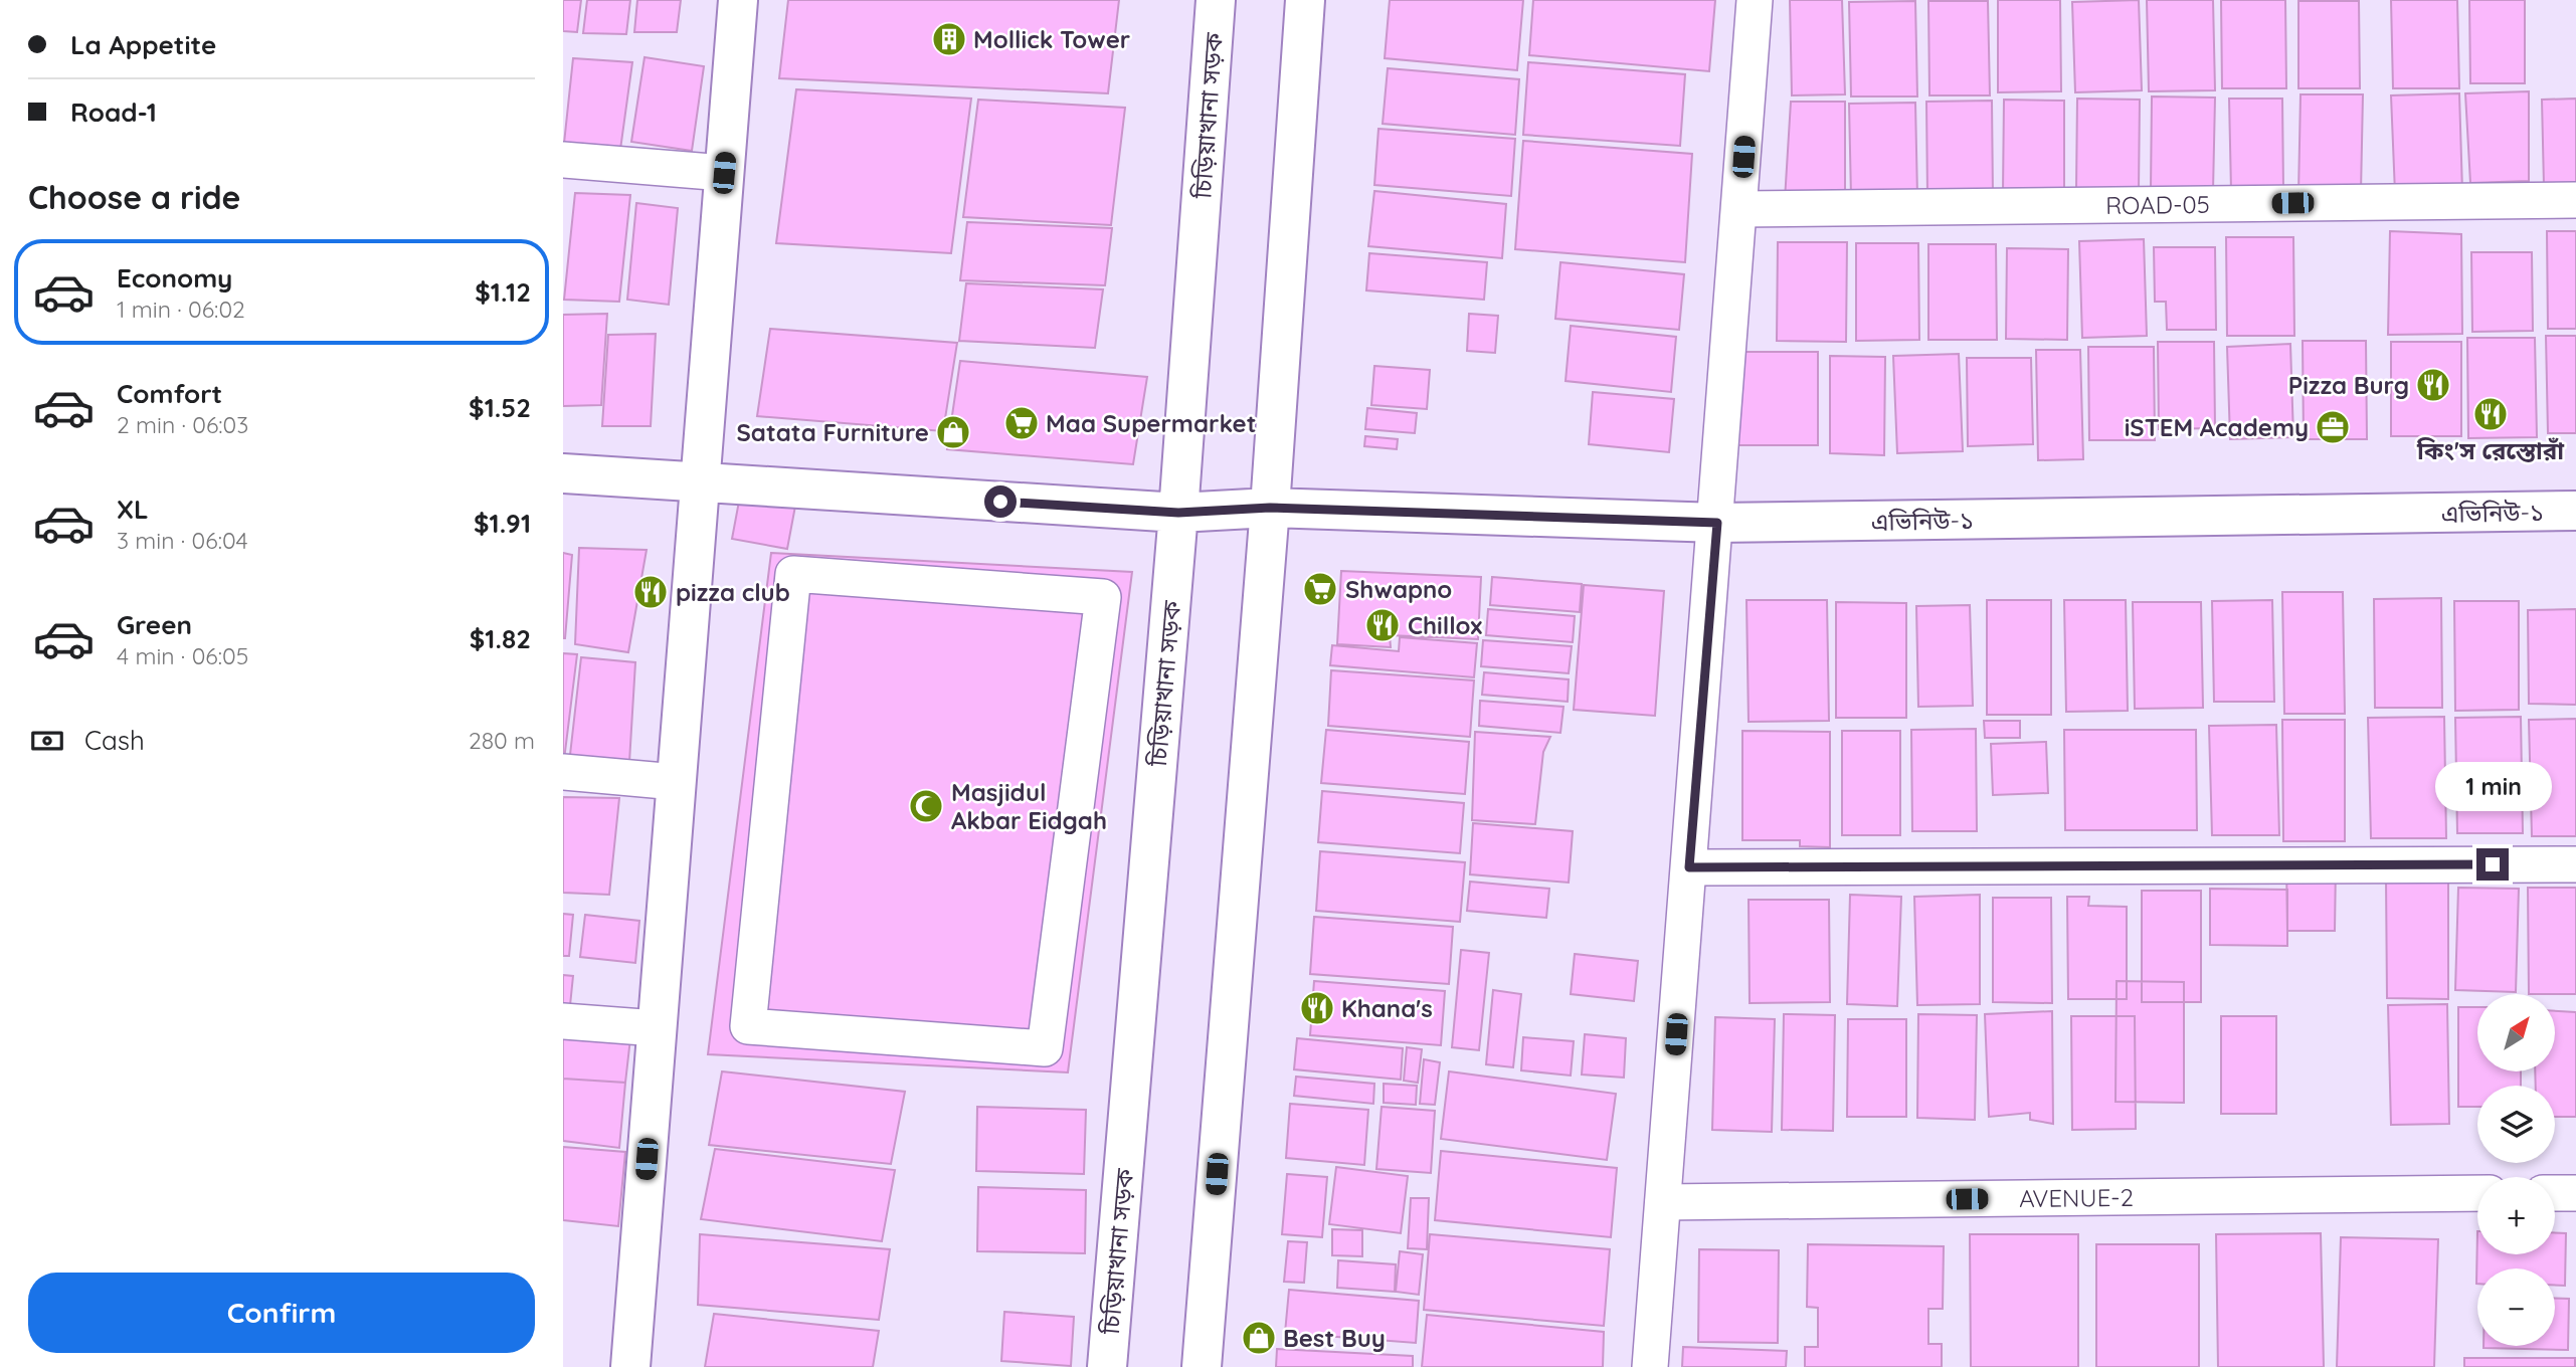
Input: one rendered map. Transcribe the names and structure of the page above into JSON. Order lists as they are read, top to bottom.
{
  "streets": {
    "street": [
      "চিড়িয়াখানা সড়ক",
      "ROAD-05",
      "এভিনিউ-১",
      "AVENUE-2"
    ]
  },
  "crossings": [
    ["চিড়িয়াখানা সড়ক", "এভিনিউ-১"]
  ],
  "places": {
    "building": ["Mollick Tower"],
    "restaurant": [
      "Pizza Burg",
      "কিং'স রেস্তোরাঁ",
      "pizza club",
      "Chillox",
      "Khana's"
    ],
    "supermarket": ["Maa Supermarket", "Shwapno"],
    "office": ["iSTEM Academy"],
    "shop": ["Satata Furniture", "Best Buy"],
    "mosque": ["Masjidul Akbar Eidgah"]
  },
  "north": "top right",
  "page": {
    "banner": ["La Appetite", "Road-1"],
    "heading": "Choose a ride",
    "list": [
      {
        "name": "Economy",
        "note": "1 min · 06:02",
        "value": "$1.12"
      },
      {
        "name": "Comfort",
        "note": "2 min · 06:03",
        "value": "$1.52"
      },
      {
        "name": "XL",
        "note": "3 min · 06:04",
        "value": "$1.91"
      },
      {
        "name": "Green",
        "note": "4 min · 06:05",
        "value": "$1.82"
      }
    ],
    "pay": ["Cash", "280 m"],
    "bubble": "1 min",
    "map_buttons": ["+", "−"],
    "buttons": "Confirm"
  }
}
